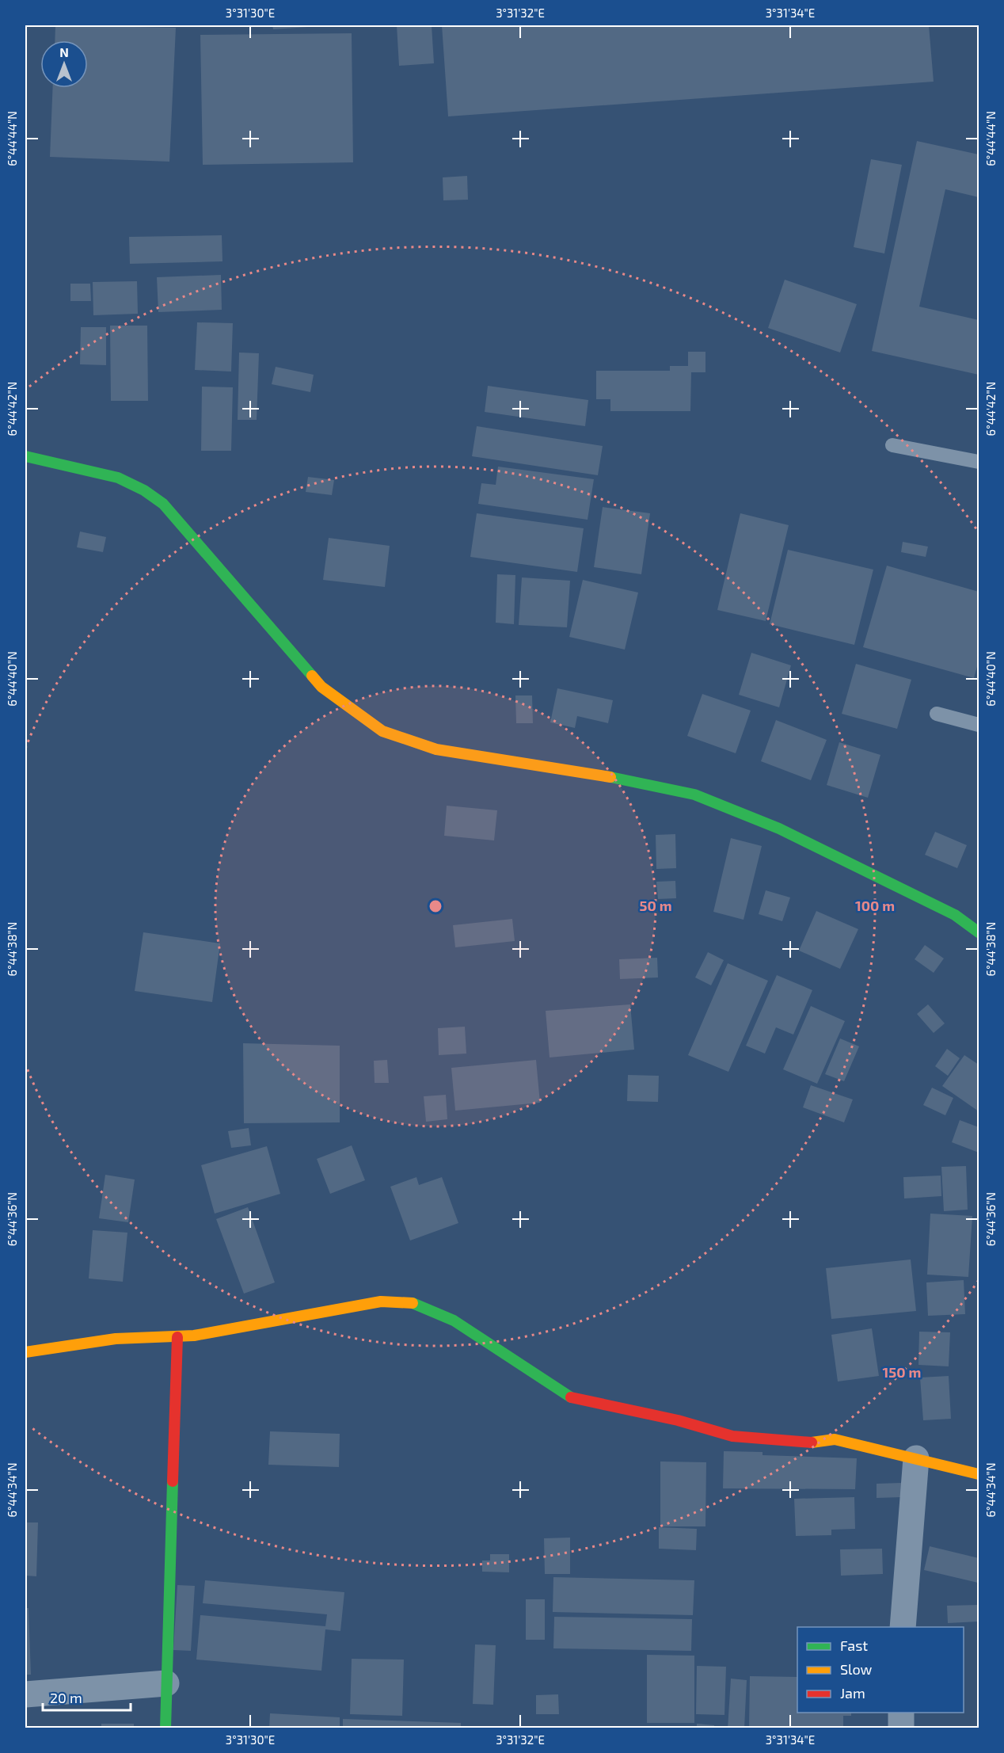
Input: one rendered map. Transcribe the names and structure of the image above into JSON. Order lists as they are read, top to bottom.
{
  "legend": ["Fast", "Slow", "Jam"],
  "scale_bar": "20 m",
  "north": "top",
  "coordinates": [
    "3°31'30\"E",
    "3°31'32\"E",
    "3°31'34\"E",
    "6°44'44\"N",
    "6°44'42\"N",
    "6°44'40\"N",
    "6°44'38\"N",
    "6°44'36\"N",
    "6°44'34\"N"
  ],
  "rings": ["50 m", "100 m", "150 m"]
}
